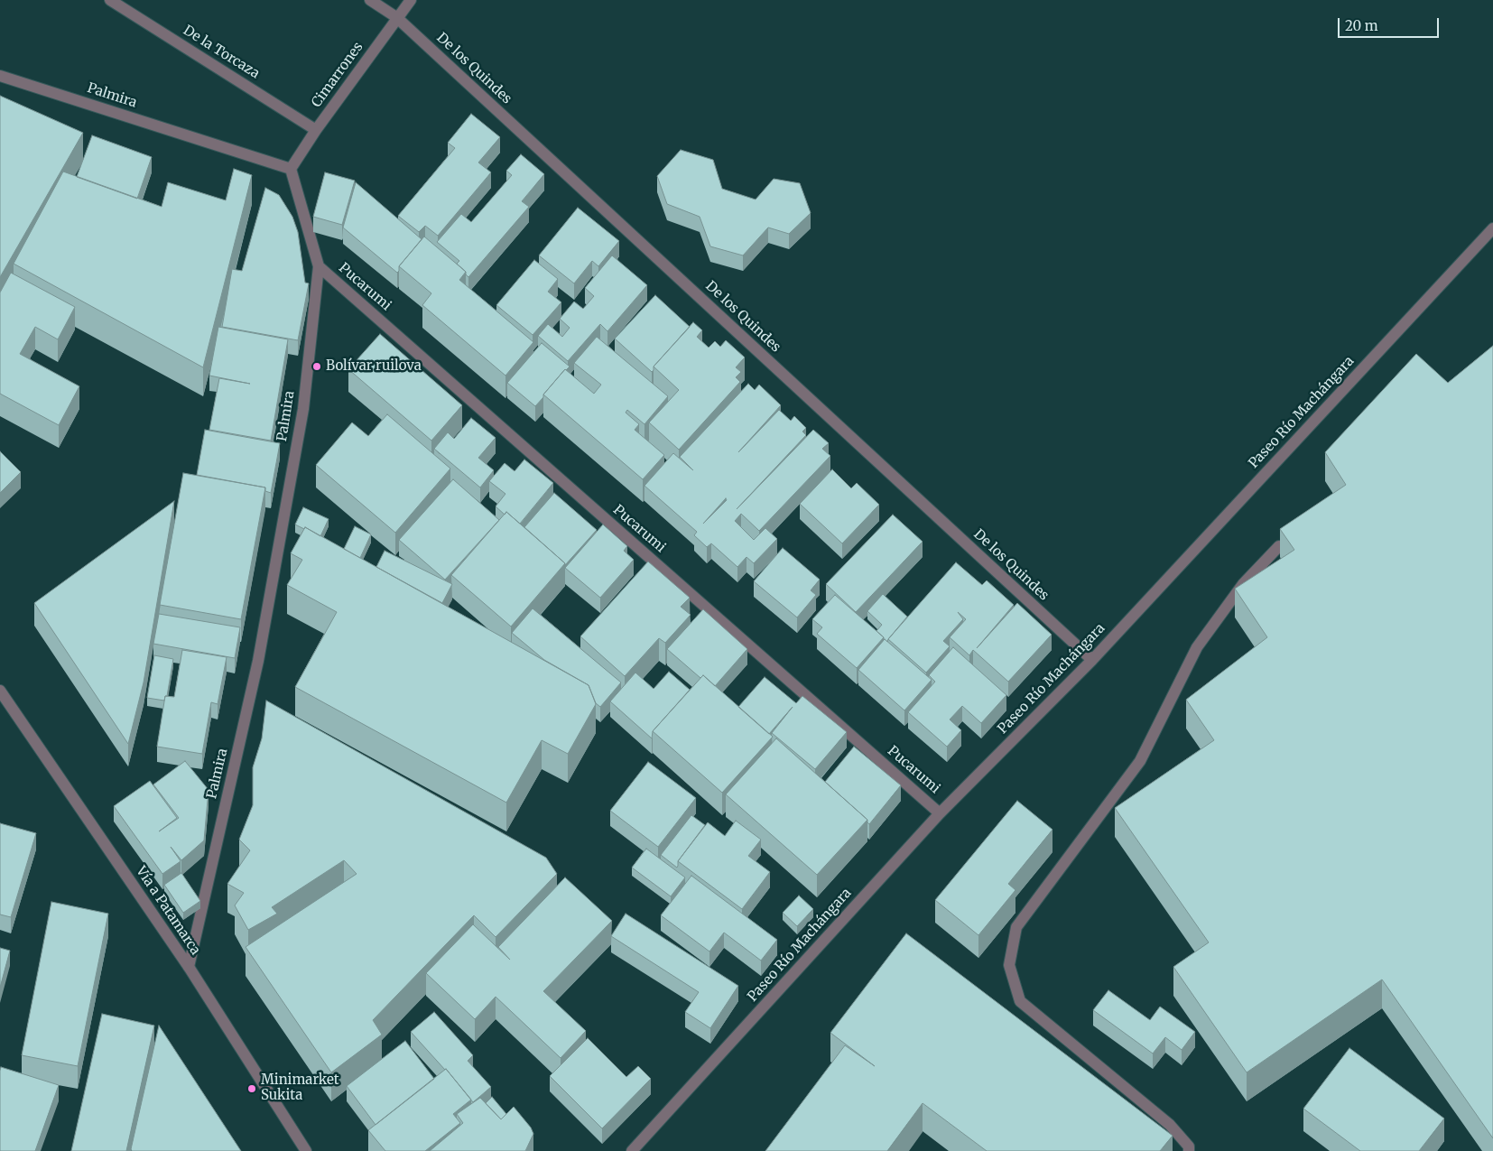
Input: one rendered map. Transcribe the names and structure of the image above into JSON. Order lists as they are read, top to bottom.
{
  "streets": {
    "street": [
      "De la Torcaza",
      "De los Quindes",
      "Cimarrones",
      "Palmira",
      "Pucarumi",
      "Paseo Río Machángara",
      "Vía a Patamarca"
    ]
  },
  "crossings": [
    ["De la Torcaza", "Cimarrones"],
    ["De los Quindes", "Cimarrones"],
    ["De los Quindes", "Paseo Río Machángara"],
    ["Cimarrones", "Palmira"],
    ["Palmira", "Pucarumi"],
    ["Palmira", "Vía a Patamarca"],
    ["Pucarumi", "Paseo Río Machángara"]
  ],
  "places": ["Bolívar ruilova", "Minimarket Sukita"],
  "scale_bar": "20 m"
}
